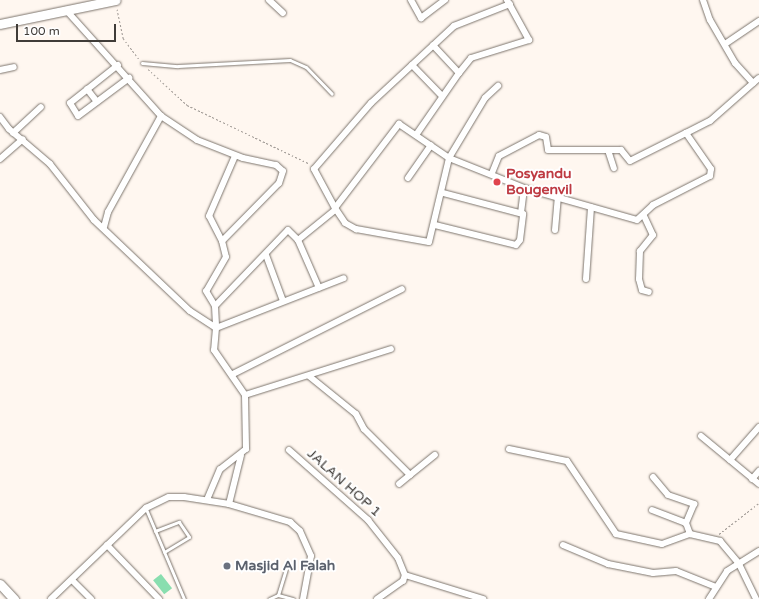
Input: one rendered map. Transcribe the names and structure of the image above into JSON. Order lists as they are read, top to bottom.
{
  "streets": {
    "street": ["JALAN HOP 1"]
  },
  "places": ["Posyandu Bougenvil", "Masjid Al Falah"],
  "scale_bar": "100 m"
}
